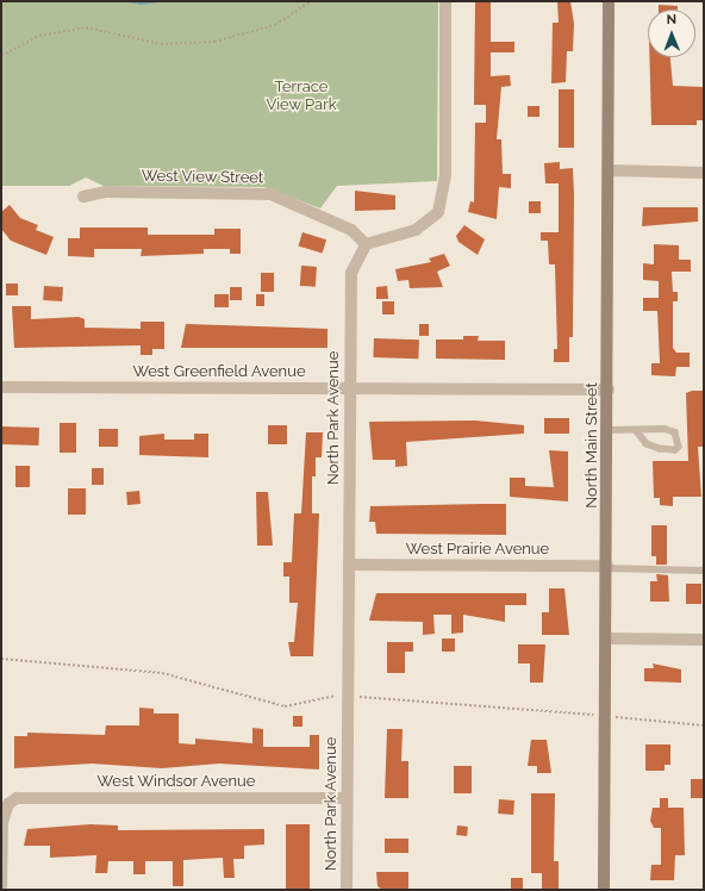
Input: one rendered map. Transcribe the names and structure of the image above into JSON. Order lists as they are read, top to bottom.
{
  "streets": {
    "street": [
      "West View Street",
      "West Greenfield Avenue",
      "North Park Avenue",
      "North Main Street",
      "West Prairie Avenue",
      "West Windsor Avenue"
    ]
  },
  "crossings": [
    ["West View Street", "North Park Avenue"],
    ["West Greenfield Avenue", "North Park Avenue"],
    ["West Greenfield Avenue", "North Main Street"],
    ["North Park Avenue", "West Prairie Avenue"],
    ["North Park Avenue", "West Windsor Avenue"],
    ["North Main Street", "West Prairie Avenue"]
  ],
  "parks": ["Terrace View Park"],
  "north": "top"
}
